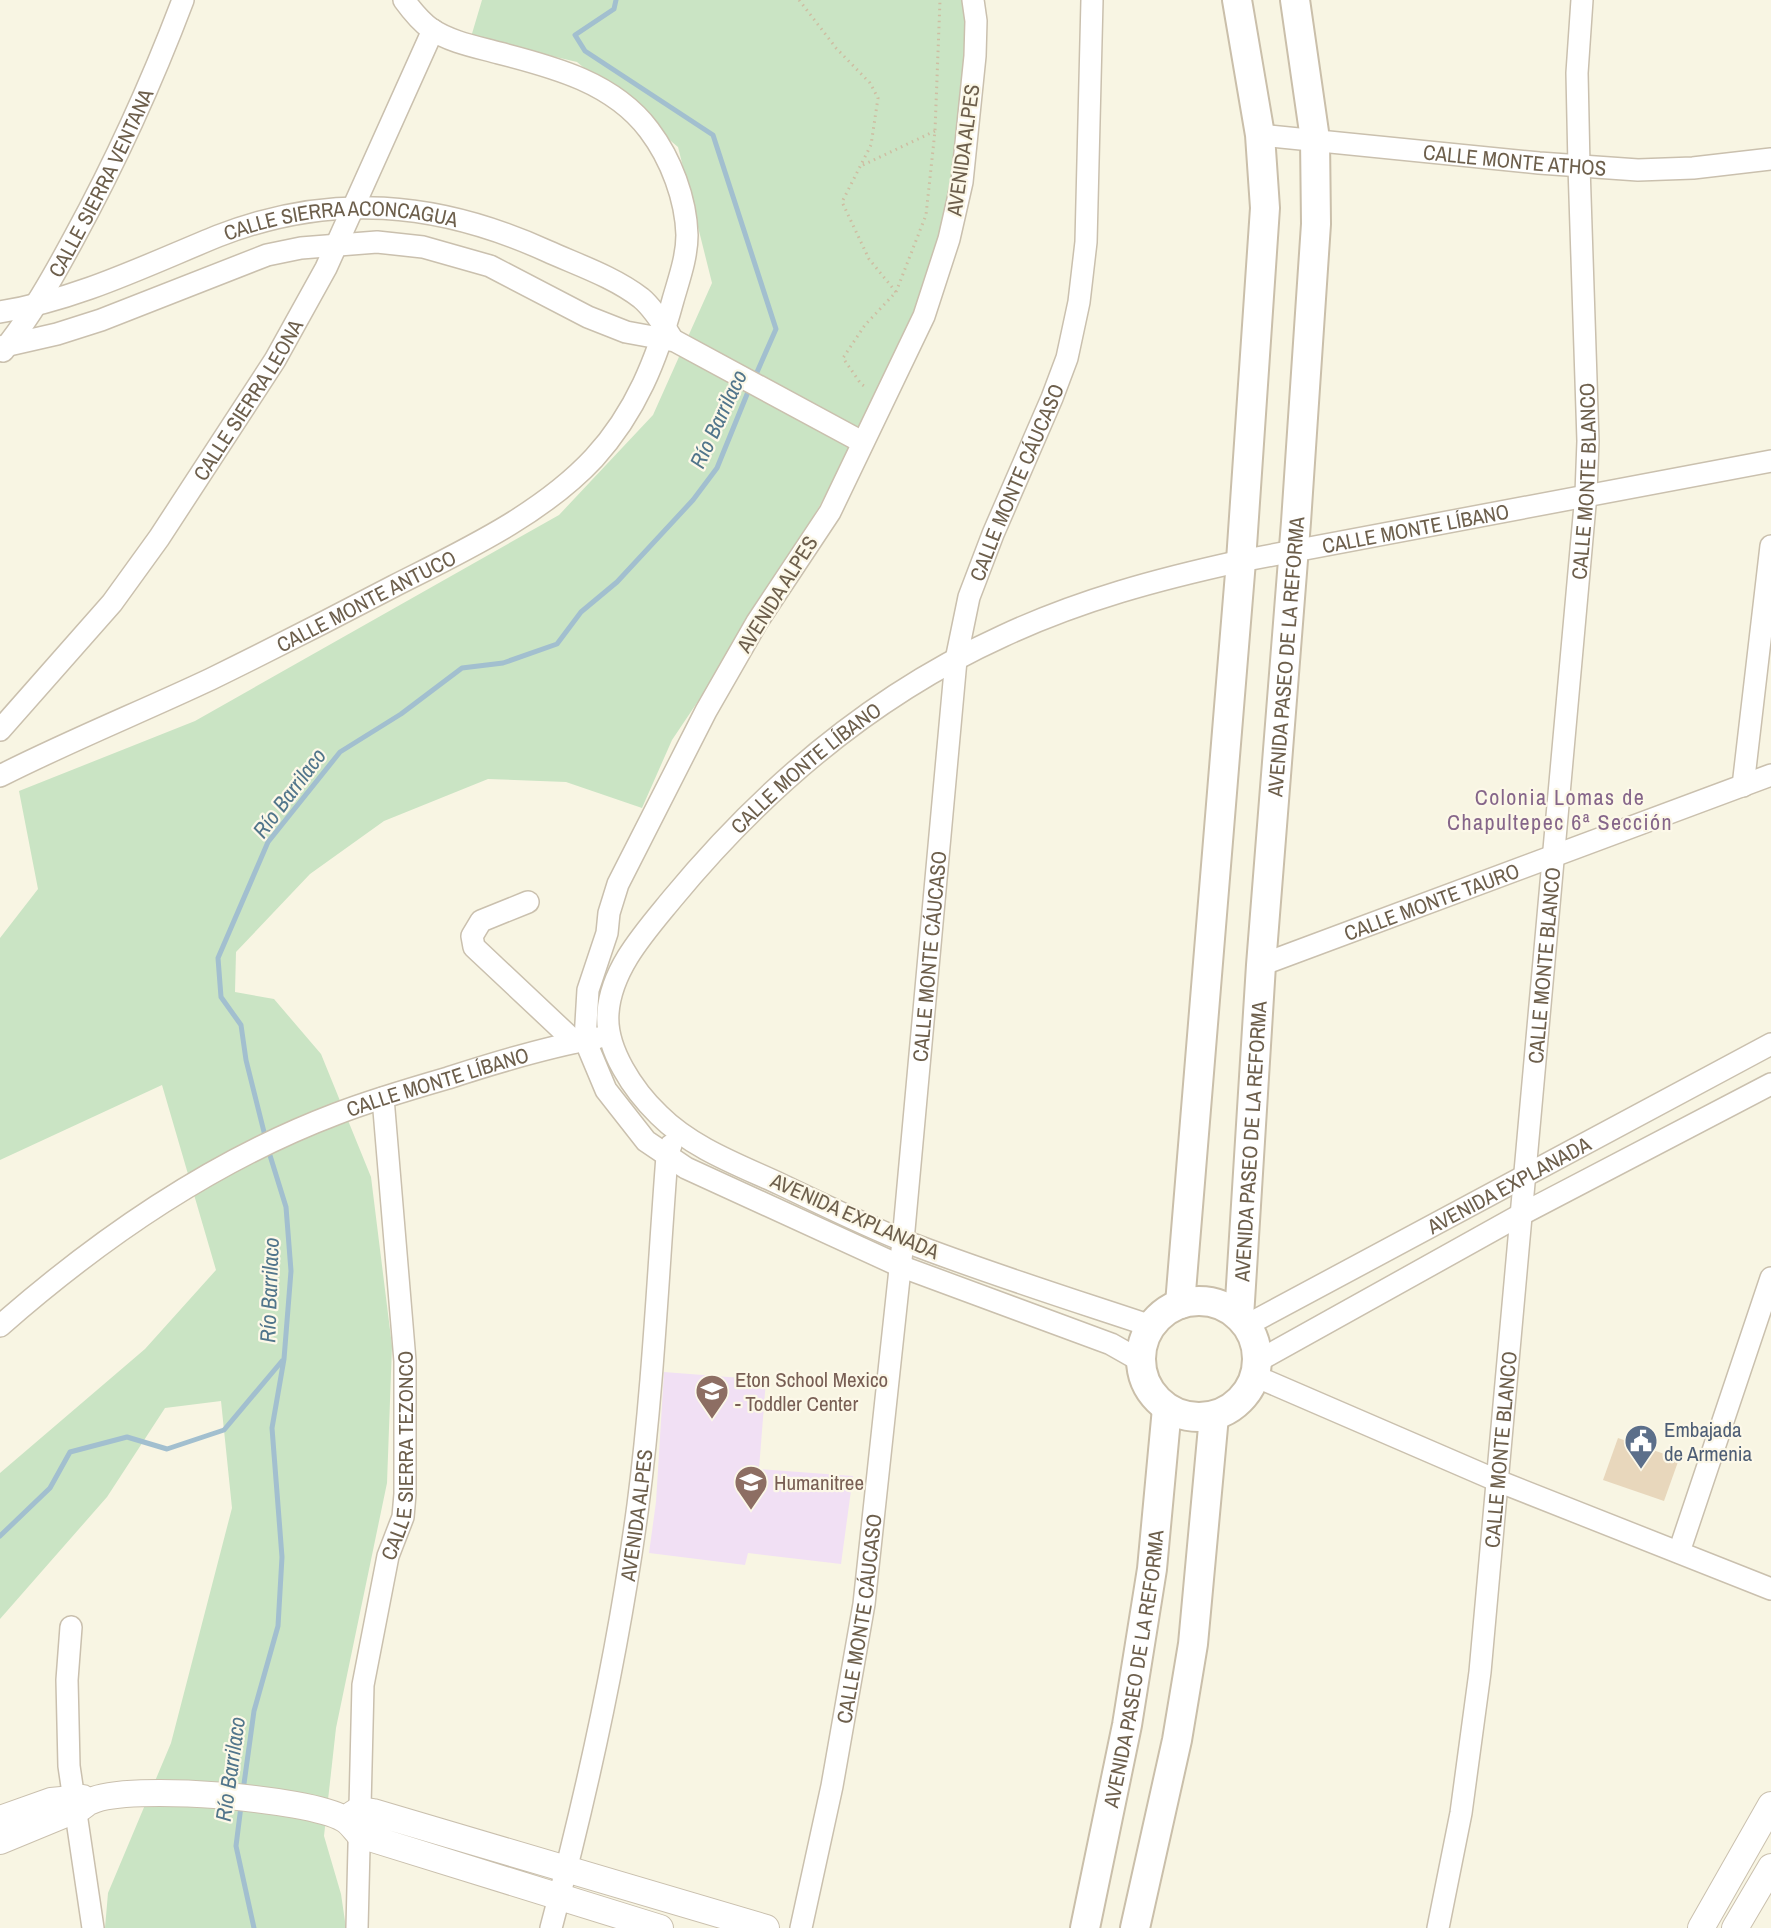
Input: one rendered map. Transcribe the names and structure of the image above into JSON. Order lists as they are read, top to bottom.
{
  "streets": {
    "main road": ["AVENIDA PASEO DE LA REFORMA"],
    "street": [
      "AVENIDA ALPES",
      "CALLE MONTE ATHOS",
      "CALLE SIERRA VENTANA",
      "CALLE SIERRA ACONCAGUA",
      "CALLE SIERRA LEONA",
      "CALLE MONTE BLANCO",
      "CALLE MONTE CÁUCASO",
      "CALLE MONTE LÍBANO",
      "CALLE MONTE ANTUCO",
      "CALLE MONTE TAURO",
      "AVENIDA EXPLANADA",
      "CALLE SIERRA TEZONCO"
    ]
  },
  "crossings": [
    ["AVENIDA ALPES", "CALLE SIERRA ACONCAGUA"],
    ["AVENIDA ALPES", "CALLE MONTE LÍBANO"],
    ["AVENIDA ALPES", "AVENIDA EXPLANADA"],
    ["CALLE MONTE ATHOS", "CALLE MONTE BLANCO"],
    ["CALLE MONTE ATHOS", "AVENIDA PASEO DE LA REFORMA"],
    ["CALLE SIERRA VENTANA", "CALLE SIERRA ACONCAGUA"],
    ["CALLE SIERRA ACONCAGUA", "CALLE SIERRA LEONA"],
    ["CALLE SIERRA ACONCAGUA", "CALLE MONTE ANTUCO"],
    ["CALLE SIERRA LEONA", "CALLE MONTE ANTUCO"],
    ["CALLE MONTE BLANCO", "CALLE MONTE LÍBANO"],
    ["CALLE MONTE BLANCO", "CALLE MONTE TAURO"],
    ["CALLE MONTE BLANCO", "AVENIDA EXPLANADA"],
    ["CALLE MONTE CÁUCASO", "CALLE MONTE LÍBANO"],
    ["CALLE MONTE CÁUCASO", "AVENIDA EXPLANADA"],
    ["CALLE MONTE LÍBANO", "AVENIDA PASEO DE LA REFORMA"],
    ["CALLE MONTE LÍBANO", "AVENIDA EXPLANADA"],
    ["CALLE MONTE LÍBANO", "CALLE SIERRA TEZONCO"],
    ["AVENIDA PASEO DE LA REFORMA", "CALLE MONTE TAURO"],
    ["AVENIDA PASEO DE LA REFORMA", "AVENIDA EXPLANADA"]
  ],
  "districts": ["Colonia Lomas de Chapultepec 6ª Sección"],
  "water": ["Río Barrilaco"],
  "places": {
    "school or university": ["Eton School Mexico - Toddler Center", "Humanitree"],
    "public building": ["Embajada de Armenia"]
  }
}
